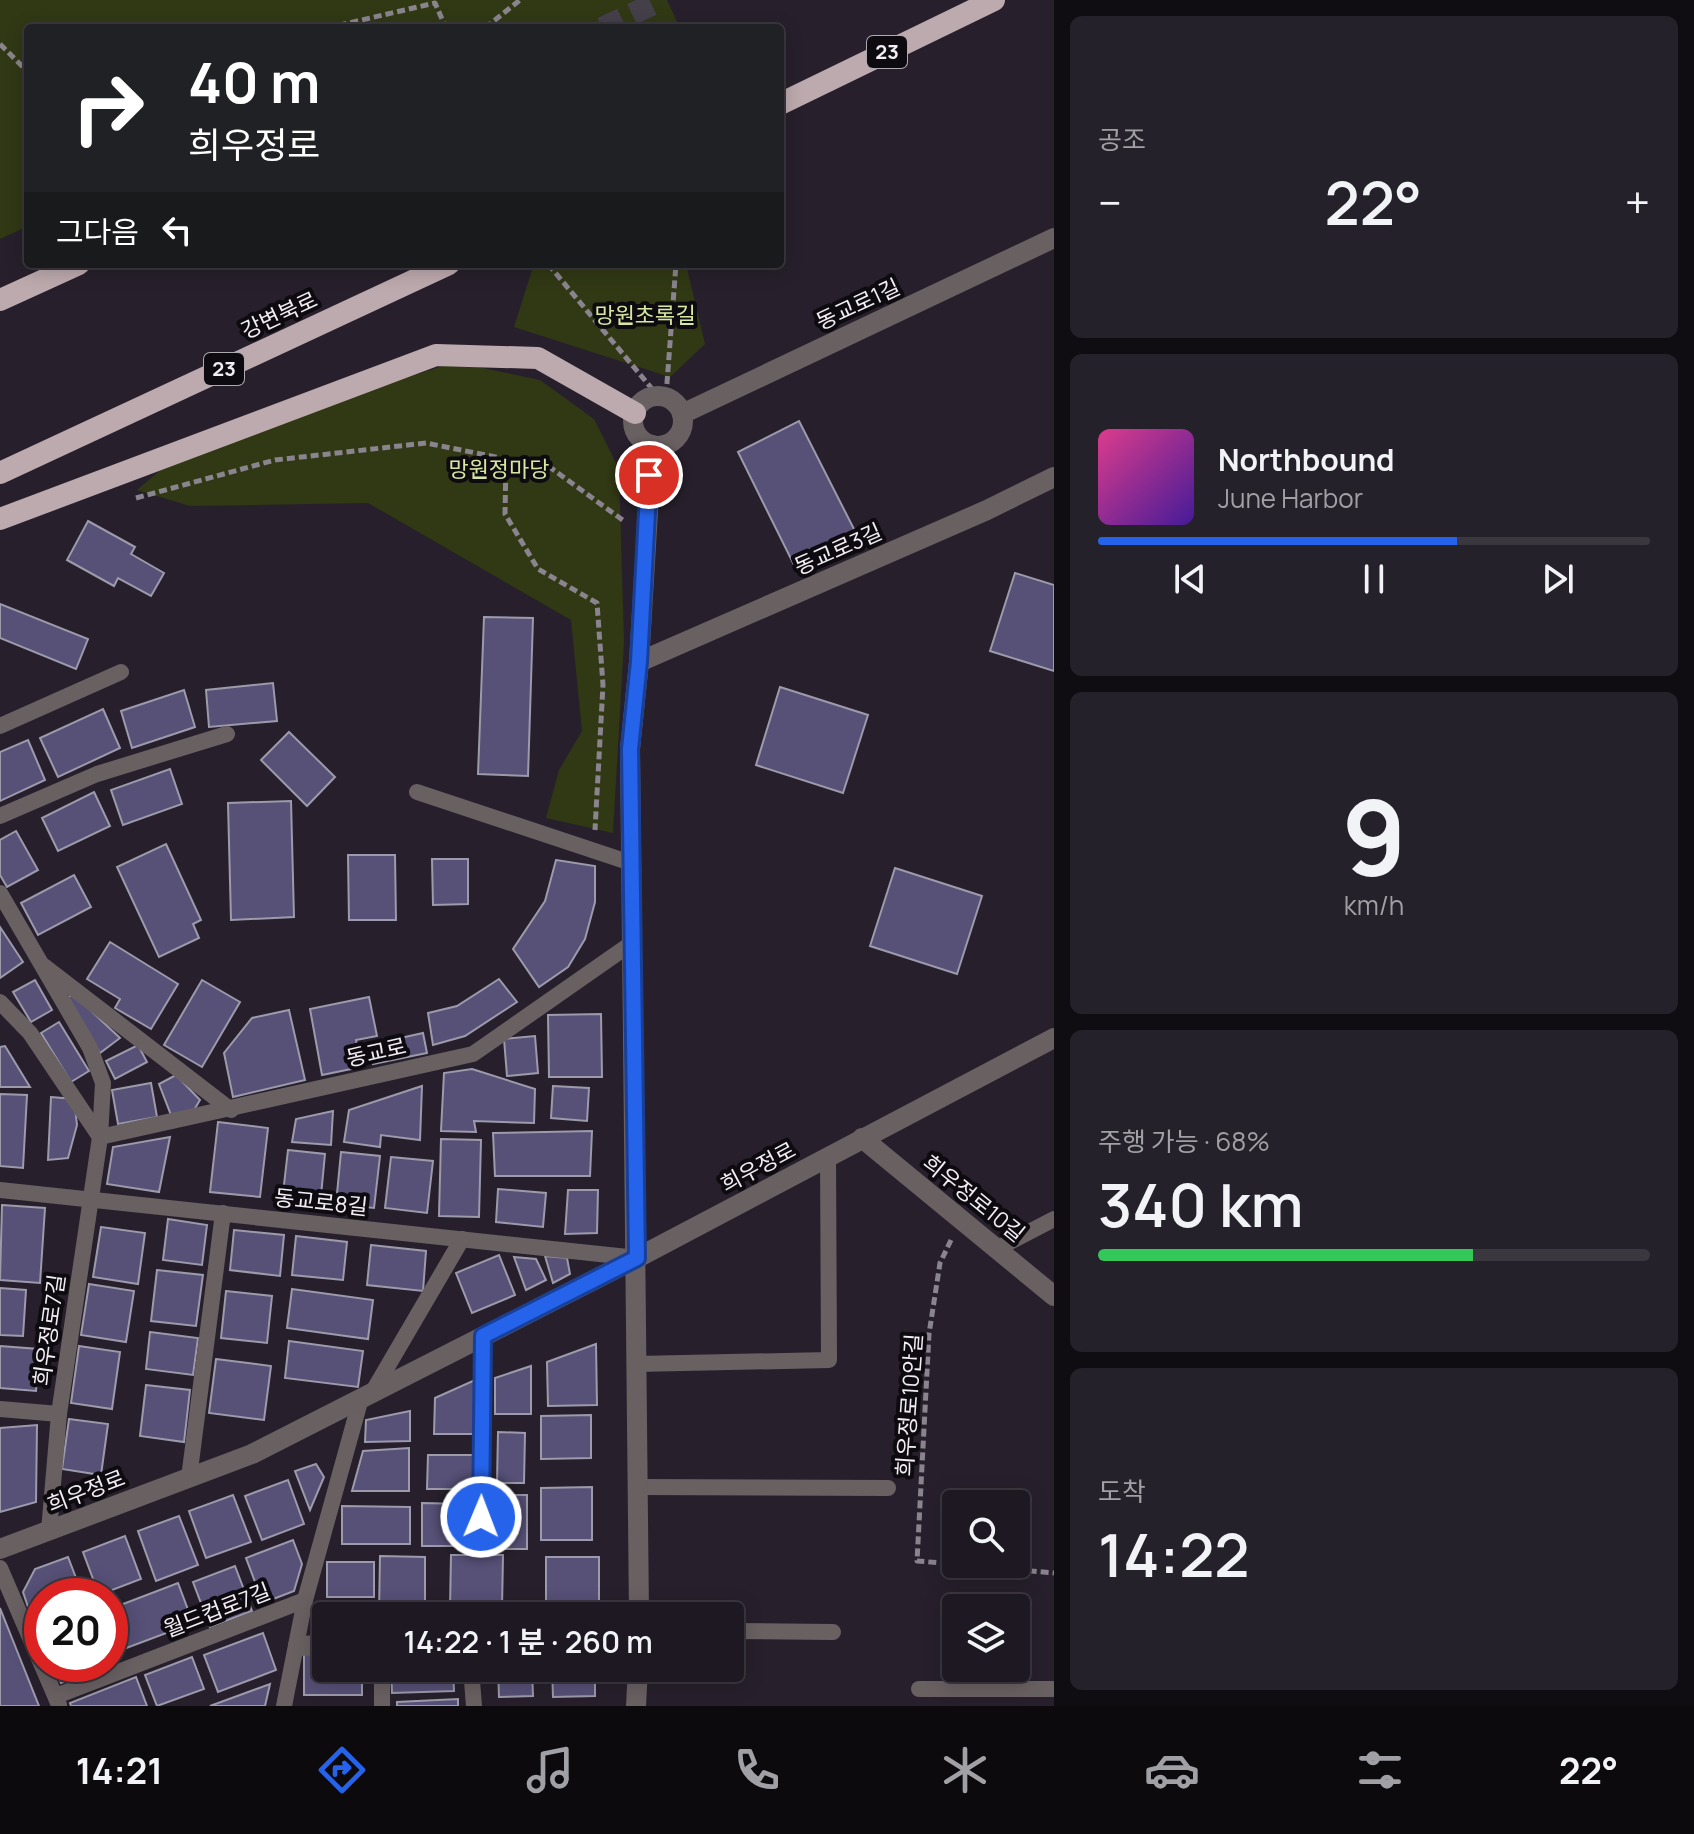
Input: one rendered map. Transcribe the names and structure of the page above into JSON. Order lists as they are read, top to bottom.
{
  "streets": {
    "highway": ["23", "강변북로"],
    "street": [
      "동교로1길",
      "동교로3길",
      "희우정로",
      "희우정로10길"
    ],
    "lane": [
      "동교로",
      "동교로8길",
      "희우정로7길",
      "월드컵로7길"
    ],
    "path": ["희우정로10안길"]
  },
  "crossings": [
    ["동교로", "희우정로7길"],
    ["희우정로", "희우정로10길"],
    ["희우정로", "동교로8길"],
    ["희우정로", "희우정로7길"],
    ["희우정로", "월드컵로7길"],
    ["희우정로10길", "희우정로10안길"],
    ["동교로8길", "희우정로7길"]
  ],
  "parks": ["망원초록길", "망원정마당"],
  "page": {
    "tile": [
      "공조",
      ["9", "km/h"],
      ["주행 가능 · 68%", "340 km"],
      ["도착", "14:22"]
    ],
    "turn": ["40 m", "희우정로"],
    "heat": ["−", "22°", "+"],
    "then": "그다음",
    "song": ["Northbound", "June Harbor"],
    "limit": "20",
    "trip": "14:22 · 1 분 · 260 m",
    "tabs": ["14:21", "22°"]
  }
}
